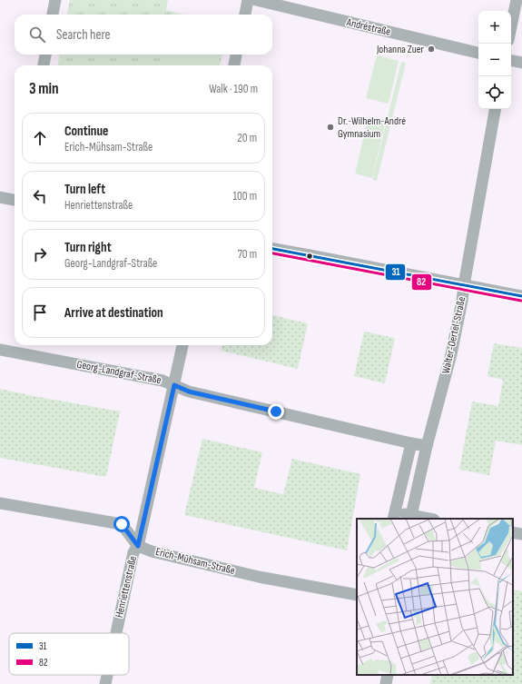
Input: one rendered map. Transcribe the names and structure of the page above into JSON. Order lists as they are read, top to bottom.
{
  "streets": {
    "street": [
      "Andréstraße",
      "Walter-Oertel-Straße",
      "Georg-Landgraf-Straße",
      "Erich-Mühsam-Straße",
      "Henriettenstraße"
    ]
  },
  "crossings": [
    ["Walter-Oertel-Straße", "Georg-Landgraf-Straße"],
    ["Georg-Landgraf-Straße", "Henriettenstraße"],
    ["Erich-Mühsam-Straße", "Henriettenstraße"]
  ],
  "places": ["Johanna Zuer", "Dr.-Wilhelm-André Gymnasium"],
  "lines": ["transit line 31", "transit line 82"],
  "legend": ["31", "82"],
  "page": {
    "map_buttons": ["+", "−"],
    "search": "Search here",
    "heading": ["3 min", "Walk · 190 m"],
    "list": [
      ["Continue", "Erich-Mühsam-Straße", "20 m"],
      ["Turn left", "Henriettenstraße", "100 m"],
      ["Turn right", "Georg-Landgraf-Straße", "70 m"],
      "Arrive at destination"
    ]
  }
}
